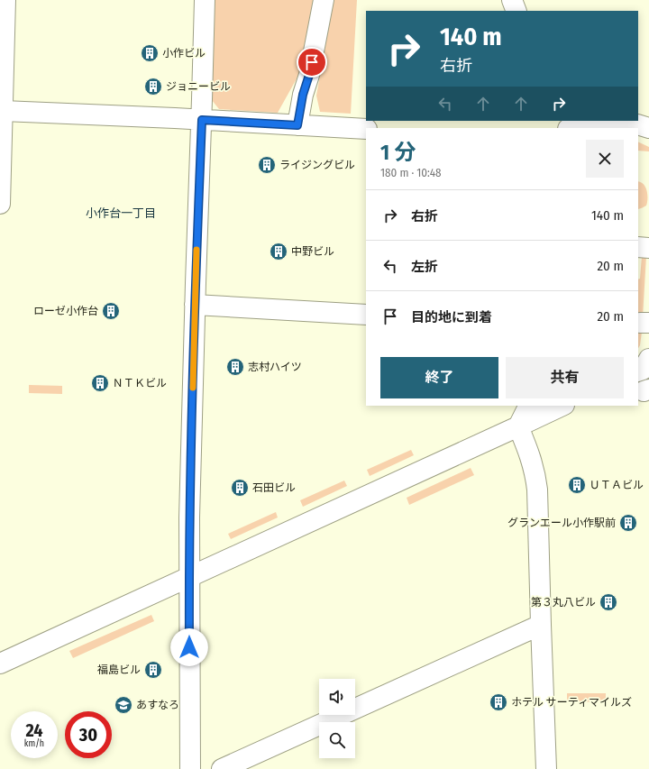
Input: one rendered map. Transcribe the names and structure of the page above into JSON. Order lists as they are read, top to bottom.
{
  "districts": ["小作台一丁目"],
  "places": {
    "building": [
      "小作ビル",
      "ジョニービル",
      "ライジングビル",
      "中野ビル",
      "ローゼ小作台",
      "志村ハイツ",
      "ＮＴＫビル",
      "ＵＴＡビル",
      "石田ビル",
      "グランエール小作駅前",
      "第３丸八ビル",
      "福島ビル",
      "ホテル サーティマイルズ"
    ],
    "school or university": ["あすなろ"]
  },
  "page": {
    "turn": ["140 m", "右折"],
    "heading": ["1 分", "180 m · 10:48"],
    "list": [
      {
        "name": "右折",
        "value": "140 m"
      },
      {
        "name": "左折",
        "value": "20 m"
      },
      {
        "name": "目的地に到着",
        "value": "20 m"
      }
    ],
    "buttons": ["終了", "共有"],
    "speed": "24 km/h",
    "limit": "30"
  }
}
